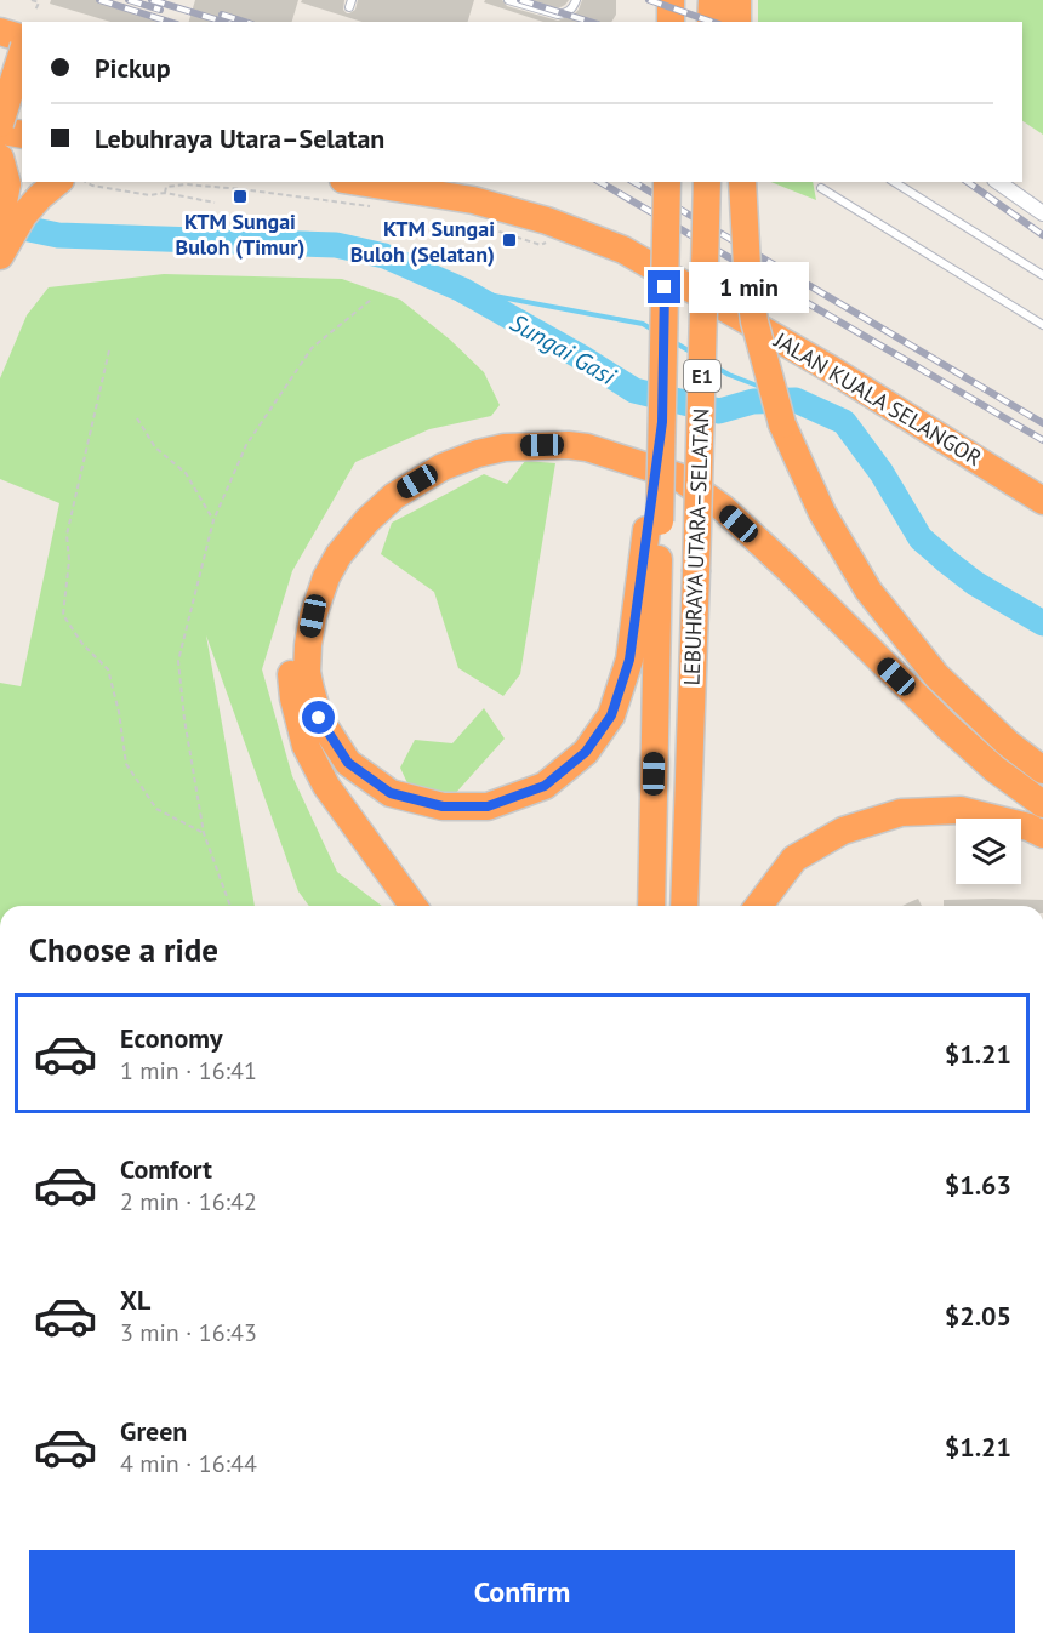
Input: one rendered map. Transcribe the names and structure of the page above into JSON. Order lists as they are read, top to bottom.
{
  "streets": {
    "highway": ["E1", "JALAN KUALA SELANGOR", "LEBUHRAYA UTARA–SELATAN"]
  },
  "water": ["Sungai Gasi"],
  "places": {
    "transit": ["KTM Sungai Buloh (Timur)", "KTM Sungai Buloh (Selatan)"]
  },
  "page": {
    "banner": ["Pickup", "Lebuhraya Utara–Selatan"],
    "bubble": "1 min",
    "heading": "Choose a ride",
    "list": [
      {
        "name": "Economy",
        "note": "1 min · 16:41",
        "value": "$1.21"
      },
      {
        "name": "Comfort",
        "note": "2 min · 16:42",
        "value": "$1.63"
      },
      {
        "name": "XL",
        "note": "3 min · 16:43",
        "value": "$2.05"
      },
      {
        "name": "Green",
        "note": "4 min · 16:44",
        "value": "$1.21"
      }
    ],
    "buttons": "Confirm"
  }
}
